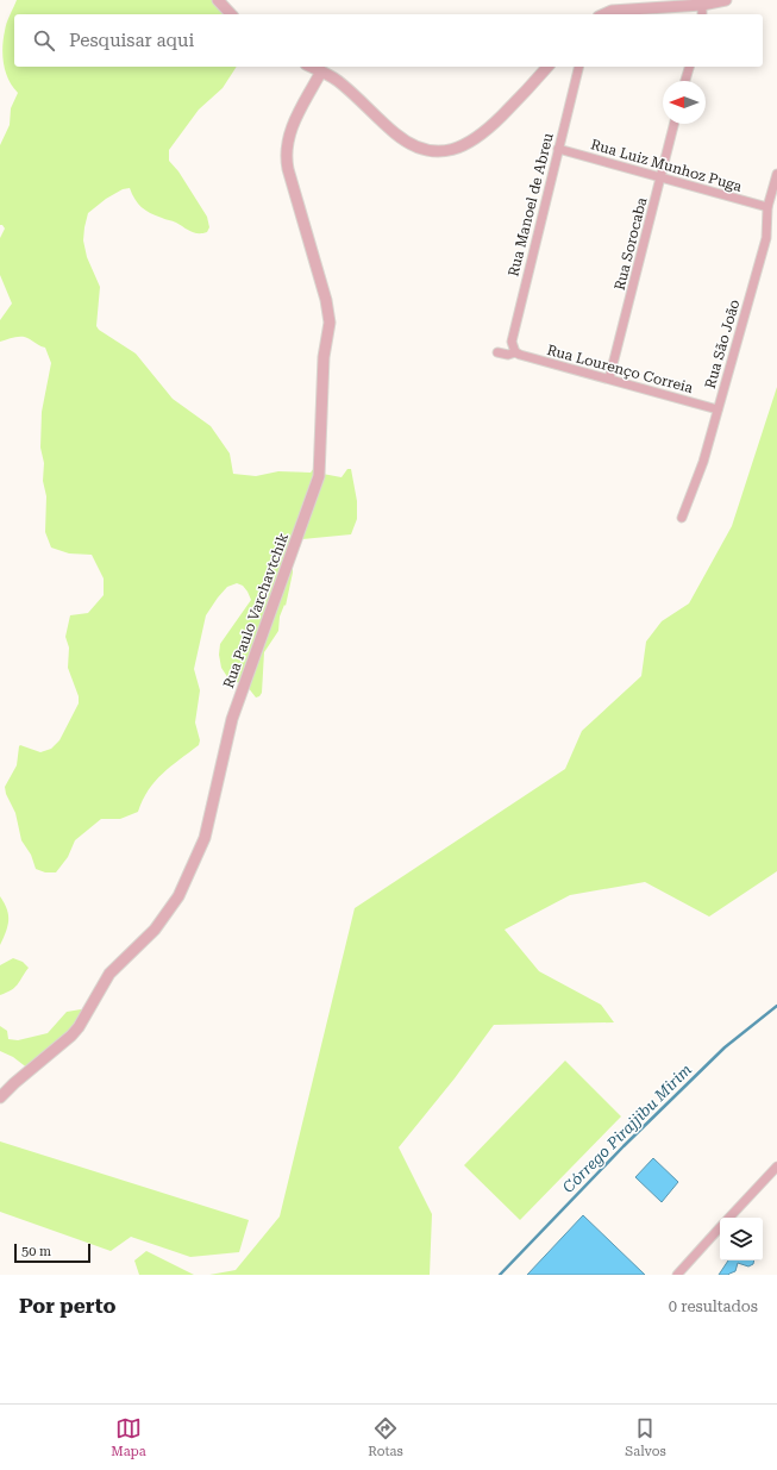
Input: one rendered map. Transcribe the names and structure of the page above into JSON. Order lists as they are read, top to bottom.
{
  "streets": {
    "street": [
      "Rua Luiz Munhoz Puga",
      "Rua Manoel de Abreu",
      "Rua Sorocaba",
      "Rua São João",
      "Rua Lourenço Correia",
      "Rua Paulo Varchavtchik"
    ]
  },
  "crossings": [
    ["Rua Luiz Munhoz Puga", "Rua Manoel de Abreu"],
    ["Rua Luiz Munhoz Puga", "Rua Sorocaba"],
    ["Rua Luiz Munhoz Puga", "Rua São João"],
    ["Rua Manoel de Abreu", "Rua Lourenço Correia"],
    ["Rua Sorocaba", "Rua Lourenço Correia"],
    ["Rua São João", "Rua Lourenço Correia"]
  ],
  "water": ["Córrego Pirajjibu Mirim"],
  "scale_bar": "50 m",
  "north": "left",
  "page": {
    "search": "Pesquisar aqui",
    "scale": "50 m",
    "heading": ["Por perto", "0 resultados"],
    "nav": ["Mapa", "Rotas", "Salvos"]
  }
}
